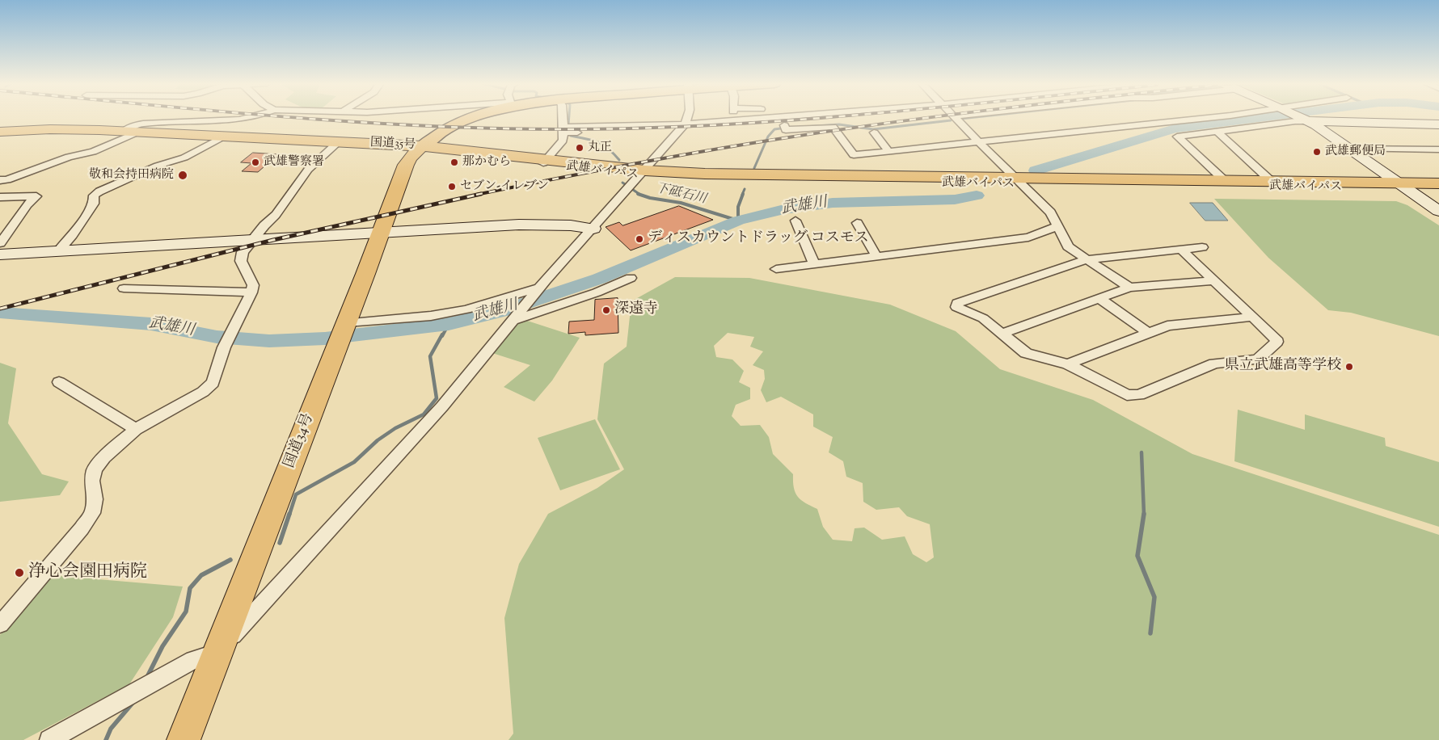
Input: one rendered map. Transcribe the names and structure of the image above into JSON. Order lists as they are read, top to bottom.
{
  "streets": {
    "highway": ["国道35号", "武雄バイパス", "国道34号"]
  },
  "crossings": [
    ["国道35号", "武雄バイパス"],
    ["国道35号", "国道34号"],
    ["武雄バイパス", "国道34号"]
  ],
  "water": ["下砥石川", "武雄川"],
  "places": [
    "丸正",
    "武雄郵便局",
    "武雄警察署",
    "那かむら",
    "敬和会持田病院",
    "セブン-イレブン",
    "ディスカウントドラッグ コスモス",
    "深遠寺",
    "県立武雄高等学校",
    "浄心会園田病院"
  ]
}
